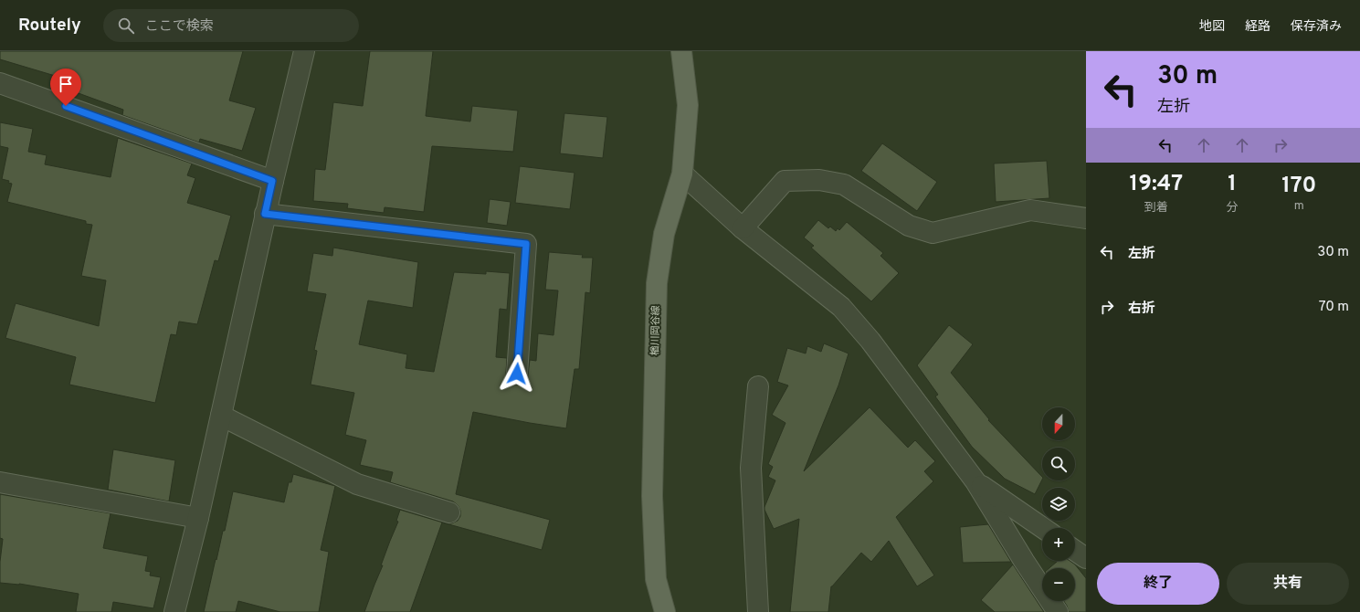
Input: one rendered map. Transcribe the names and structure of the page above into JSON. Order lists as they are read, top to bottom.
{
  "streets": {
    "main road": ["楢川岡谷線"]
  },
  "north": "bottom",
  "page": {
    "header": "Routely",
    "search": "ここで検索",
    "nav": ["地図", "経路", "保存済み"],
    "turn": ["30 m", "左折"],
    "eta": [
      "19:47",
      "到着",
      "1",
      "分",
      "170",
      "m"
    ],
    "list": [
      {
        "name": "左折",
        "value": "30 m"
      },
      {
        "name": "右折",
        "value": "70 m"
      }
    ],
    "map_buttons": ["+", "−"],
    "buttons": ["終了", "共有"]
  }
}
